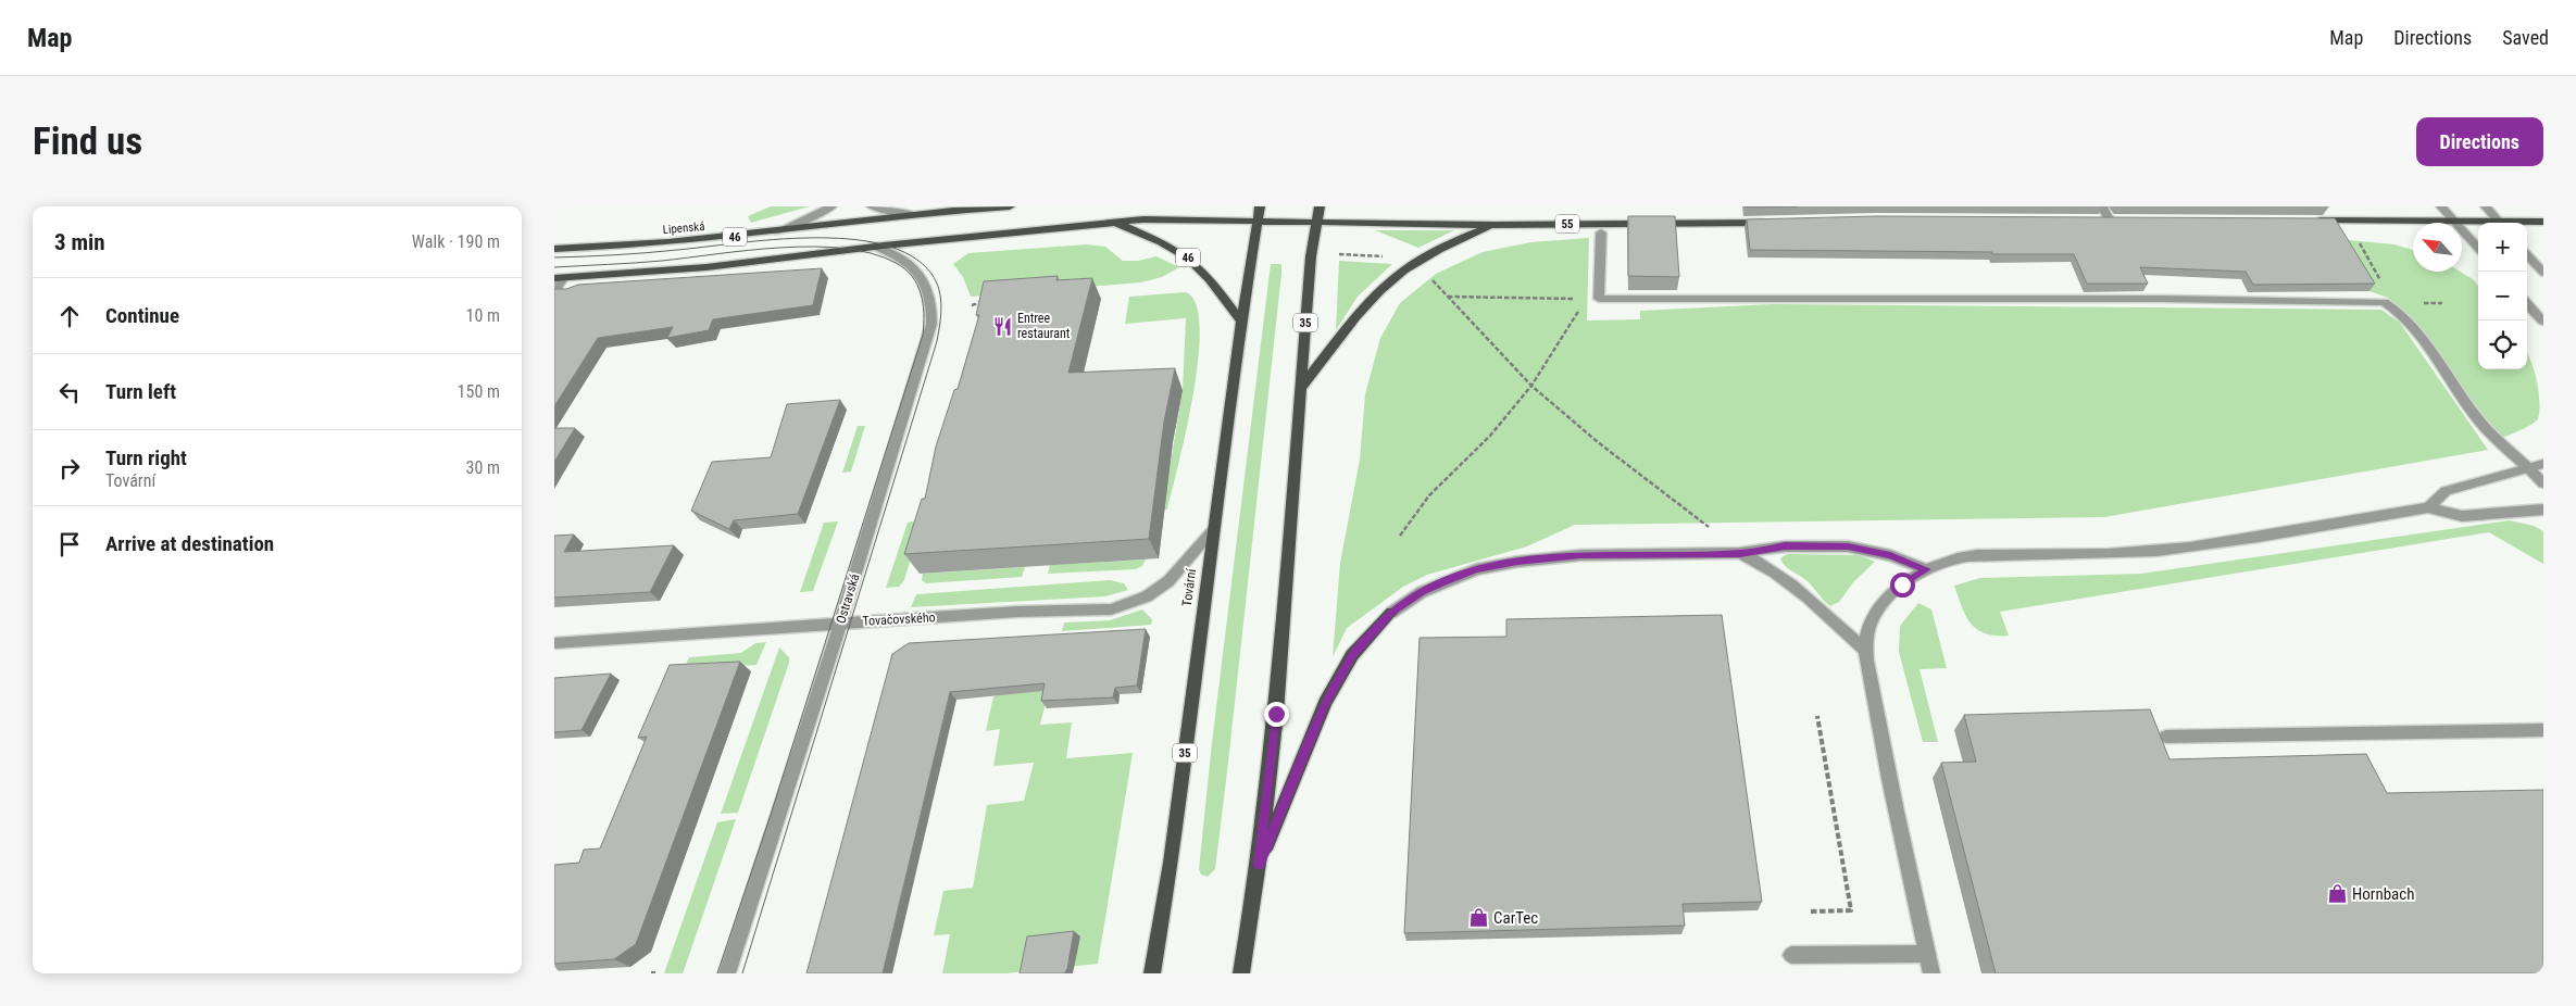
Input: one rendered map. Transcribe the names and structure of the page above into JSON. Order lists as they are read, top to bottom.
{
  "streets": {
    "main road": [
      "55",
      "Lipenská",
      "46",
      "35",
      "Tovární"
    ],
    "street": ["Ostravská", "Tovačovského"]
  },
  "crossings": [
    ["55", "35"],
    ["46", "Tovární"],
    ["46", "Ostravská"],
    ["Tovární", "Tovačovského"],
    ["Ostravská", "Tovačovského"]
  ],
  "places": {
    "restaurant": ["Entree restaurant"],
    "shop": ["Hornbach", "CarTec"]
  },
  "north": "top left",
  "page": {
    "header": "Map",
    "nav": ["Map", "Directions", "Saved"],
    "buttons": "Directions",
    "title": "Find us",
    "heading": ["3 min", "Walk · 190 m"],
    "map_buttons": ["+", "−"],
    "list": [
      ["Continue", "10 m"],
      ["Turn left", "150 m"],
      ["Turn right", "Tovární", "30 m"],
      "Arrive at destination"
    ]
  }
}
